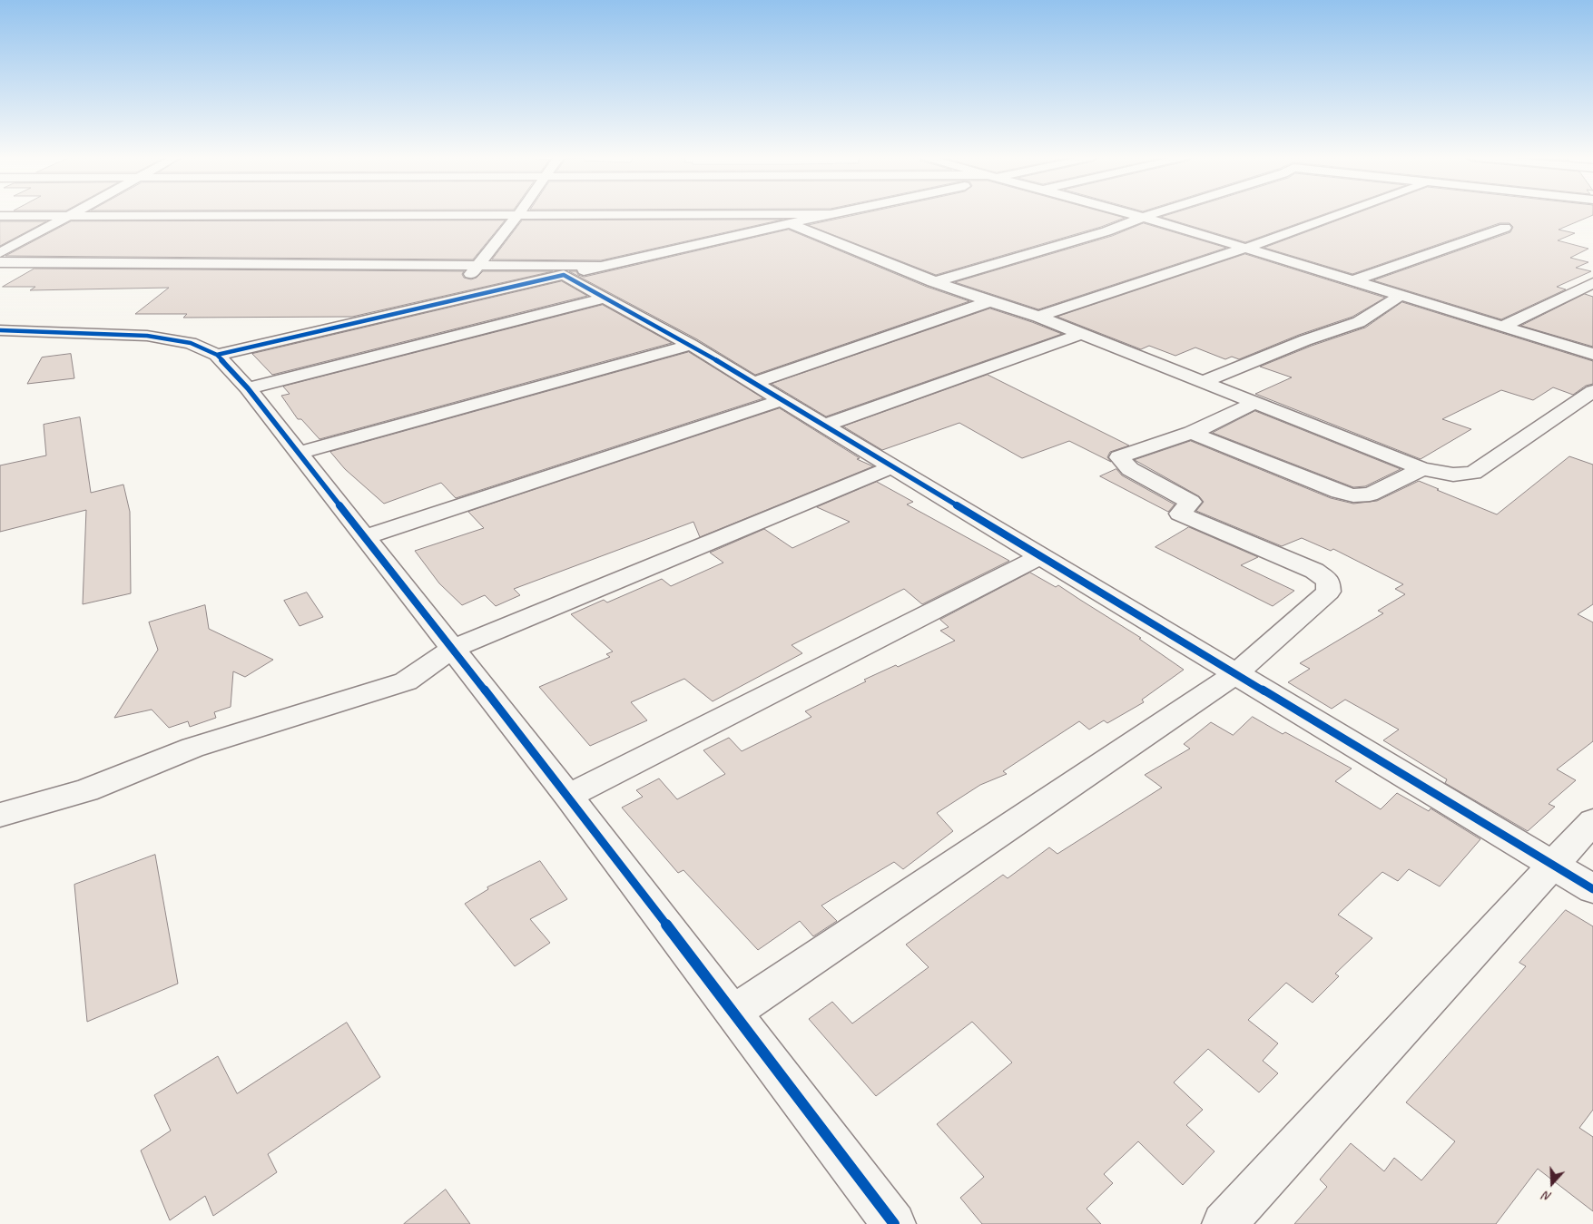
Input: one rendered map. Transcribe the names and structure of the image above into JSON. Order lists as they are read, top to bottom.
{
  "north": "bottom"
}
